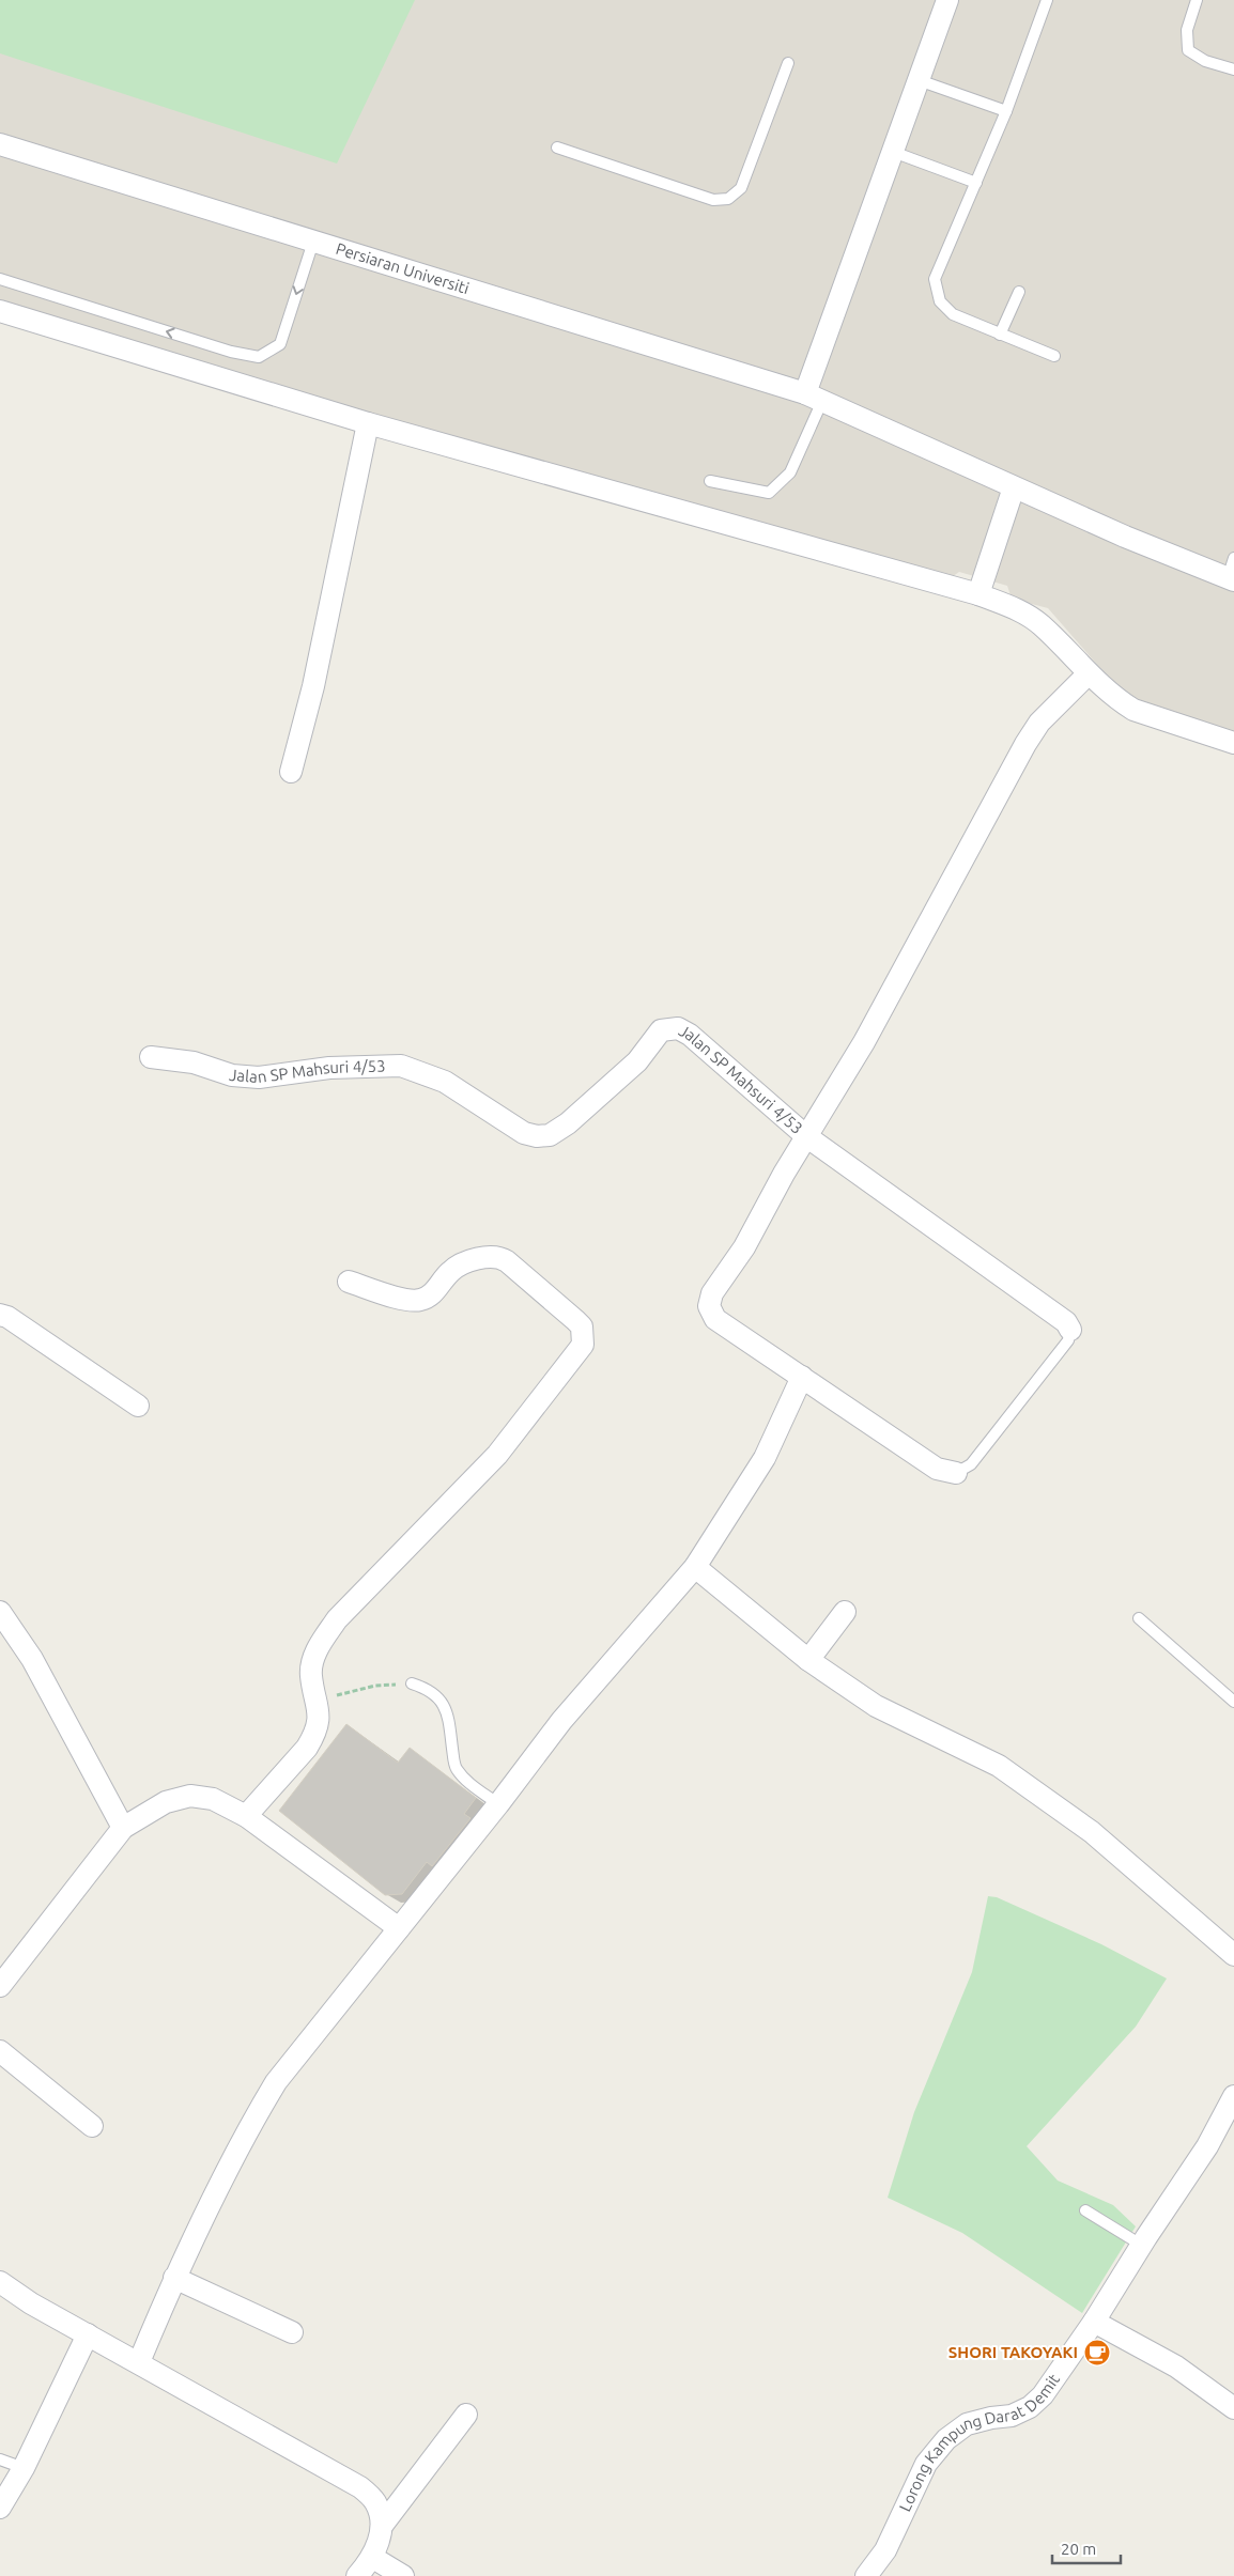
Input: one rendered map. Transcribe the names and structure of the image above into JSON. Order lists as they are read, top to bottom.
{
  "streets": {
    "street": ["Persiaran Universiti", "Jalan SP Mahsuri 4/53", "Lorong Kampung Darat Demit"]
  },
  "places": {
    "cafe": ["SHORI TAKOYAKI"]
  },
  "scale_bar": "20 m"
}
